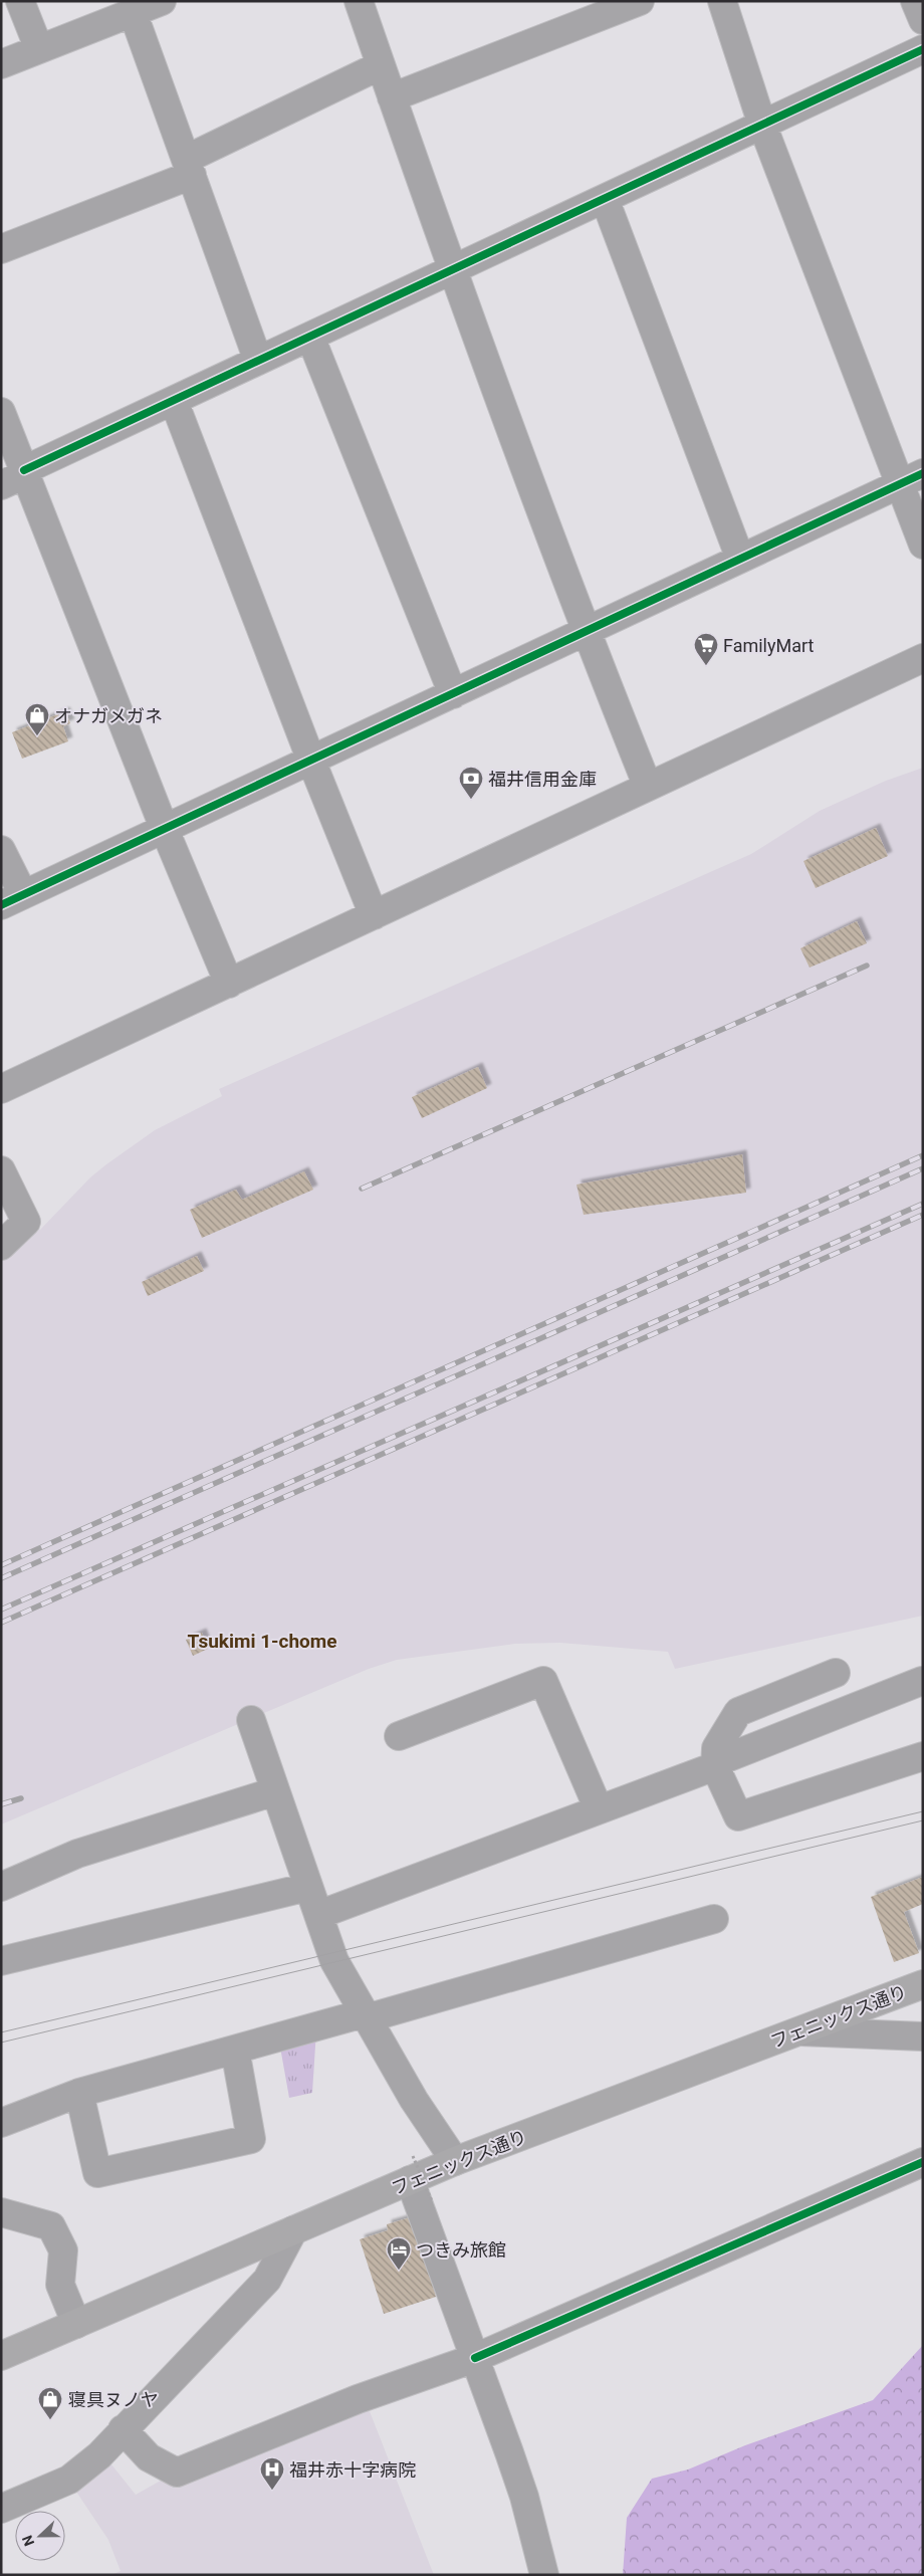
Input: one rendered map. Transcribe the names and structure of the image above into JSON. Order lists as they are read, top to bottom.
{
  "streets": {
    "main road": ["フェニックス通り"]
  },
  "districts": ["Tsukimi 1-chome"],
  "places": {
    "supermarket": ["FamilyMart"],
    "shop": ["オナガメガネ", "寝具ヌノヤ"],
    "bank": ["福井信用金庫"],
    "hotel": ["つきみ旅館"],
    "hospital": ["福井赤十字病院"]
  },
  "north": "left"
}
